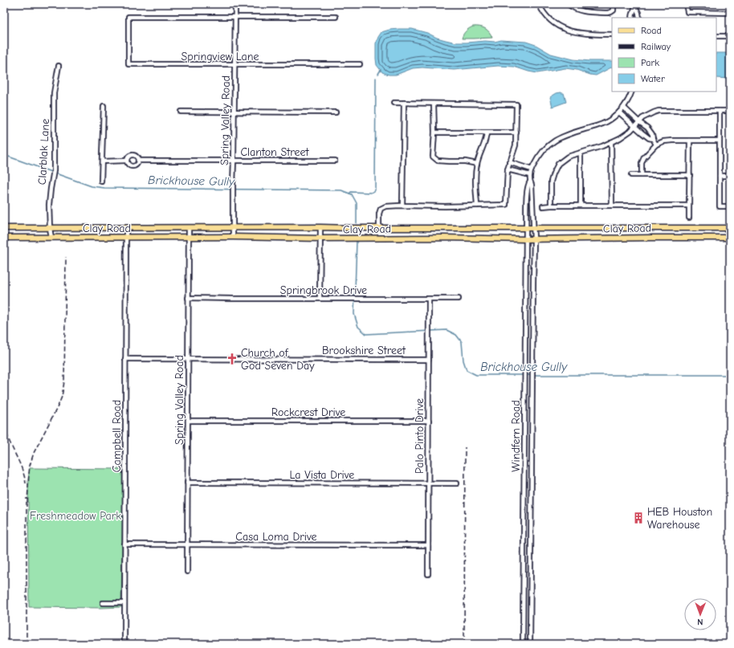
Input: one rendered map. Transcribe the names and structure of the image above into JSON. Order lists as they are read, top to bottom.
{
  "streets": {
    "main road": ["Clay Road"],
    "street": [
      "Springview Lane",
      "Spring Valley Road",
      "Clarblak Lane",
      "Clanton Street",
      "Springbrook Drive",
      "Brookshire Street",
      "Rockcrest Drive",
      "Campbell Road",
      "Palo Pinto Drive",
      "Windfern Road",
      "La Vista Drive",
      "Casa Loma Drive"
    ]
  },
  "crossings": [
    ["Springview Lane", "Spring Valley Road"],
    ["Spring Valley Road", "Clanton Street"],
    ["Spring Valley Road", "Clay Road"],
    ["Spring Valley Road", "Springbrook Drive"],
    ["Spring Valley Road", "Brookshire Street"],
    ["Spring Valley Road", "Rockcrest Drive"],
    ["Spring Valley Road", "La Vista Drive"],
    ["Spring Valley Road", "Casa Loma Drive"],
    ["Clarblak Lane", "Clay Road"],
    ["Clay Road", "Campbell Road"],
    ["Clay Road", "Windfern Road"],
    ["Springbrook Drive", "Palo Pinto Drive"],
    ["Brookshire Street", "Campbell Road"],
    ["Brookshire Street", "Palo Pinto Drive"],
    ["Rockcrest Drive", "Palo Pinto Drive"],
    ["Campbell Road", "Casa Loma Drive"],
    ["Palo Pinto Drive", "La Vista Drive"],
    ["Palo Pinto Drive", "Casa Loma Drive"]
  ],
  "water": ["Brickhouse Gully"],
  "parks": ["Freshmeadow Park"],
  "places": {
    "church": ["Church of God Seven Day"],
    "building": ["HEB Houston Warehouse"]
  },
  "legend": [
    "Road",
    "Railway",
    "Park",
    "Water"
  ],
  "north": "bottom"
}
